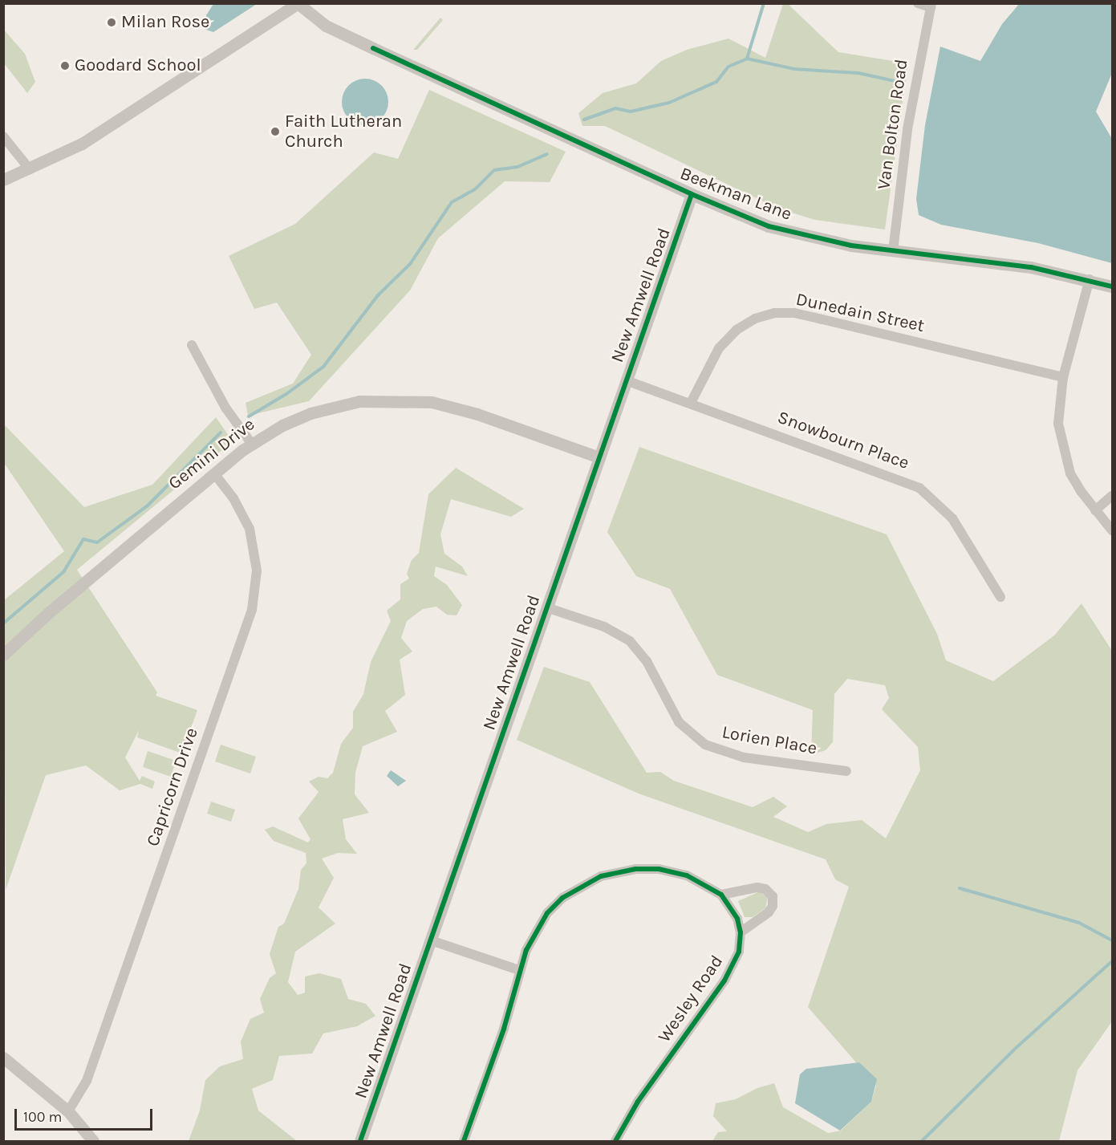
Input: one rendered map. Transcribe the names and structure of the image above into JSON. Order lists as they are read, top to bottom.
{
  "streets": {
    "street": [
      "Van Bolton Road",
      "Beekman Lane",
      "New Amwell Road",
      "Dunedain Street",
      "Snowbourn Place",
      "Gemini Drive",
      "Lorien Place",
      "Capricorn Drive",
      "Wesley Road"
    ]
  },
  "crossings": [
    ["Van Bolton Road", "Beekman Lane"],
    ["Beekman Lane", "New Amwell Road"],
    ["New Amwell Road", "Snowbourn Place"],
    ["New Amwell Road", "Gemini Drive"],
    ["New Amwell Road", "Lorien Place"],
    ["Dunedain Street", "Snowbourn Place"],
    ["Gemini Drive", "Capricorn Drive"]
  ],
  "places": ["Milan Rose", "Goodard School", "Faith Lutheran Church"],
  "scale_bar": "100 m"
}
